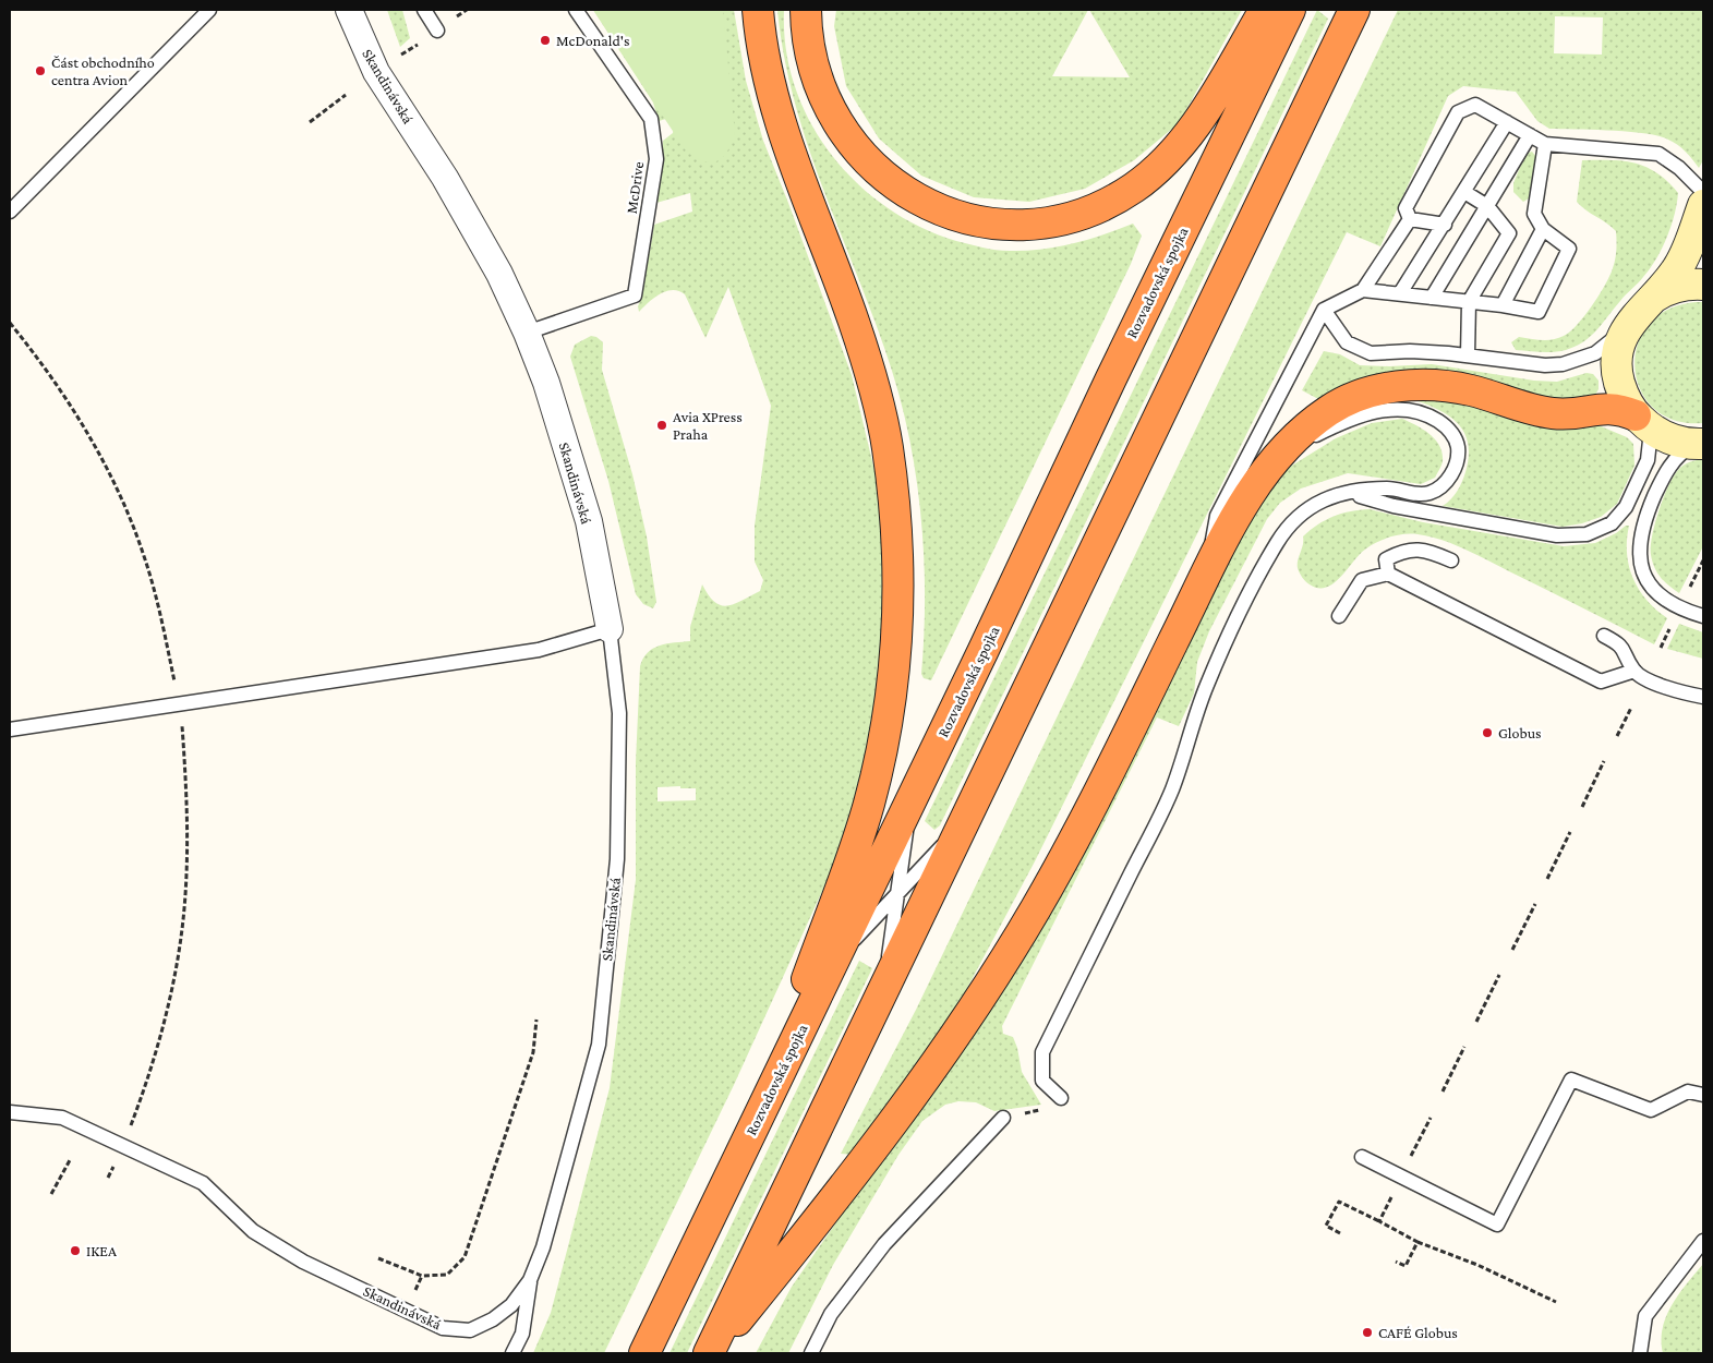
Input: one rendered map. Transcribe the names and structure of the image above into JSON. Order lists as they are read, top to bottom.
{
  "streets": {
    "highway": ["Rozvadovská spojka"],
    "street": ["Skandinávská"],
    "lane": ["McDrive"]
  },
  "crossings": [
    ["Skandinávská", "McDrive"]
  ],
  "places": [
    "McDonald's",
    "Část obchodního centra Avion",
    "Avia XPress Praha",
    "Globus",
    "IKEA",
    "CAFÉ Globus"
  ]
}
